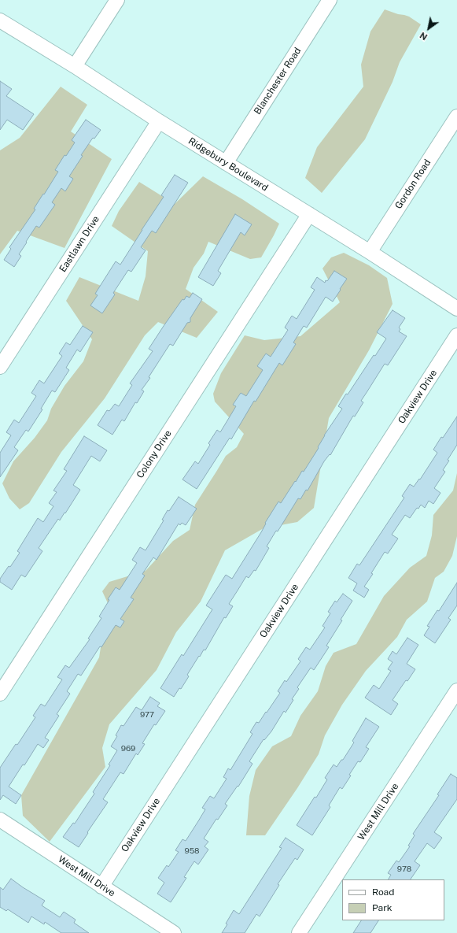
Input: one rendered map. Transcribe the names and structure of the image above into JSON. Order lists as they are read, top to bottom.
{
  "streets": {
    "street": [
      "Blanchester Road",
      "Ridgebury Boulevard",
      "Gordon Road",
      "Eastlawn Drive",
      "Oakview Drive",
      "Colony Drive",
      "West Mill Drive"
    ]
  },
  "crossings": [
    ["Blanchester Road", "Ridgebury Boulevard"],
    ["Ridgebury Boulevard", "Gordon Road"],
    ["Ridgebury Boulevard", "Eastlawn Drive"],
    ["Ridgebury Boulevard", "Colony Drive"],
    ["Oakview Drive", "West Mill Drive"]
  ],
  "house_numbers": [
    "977",
    "969",
    "958",
    "978"
  ],
  "legend": ["Road", "Park"],
  "north": "bottom left"
}
